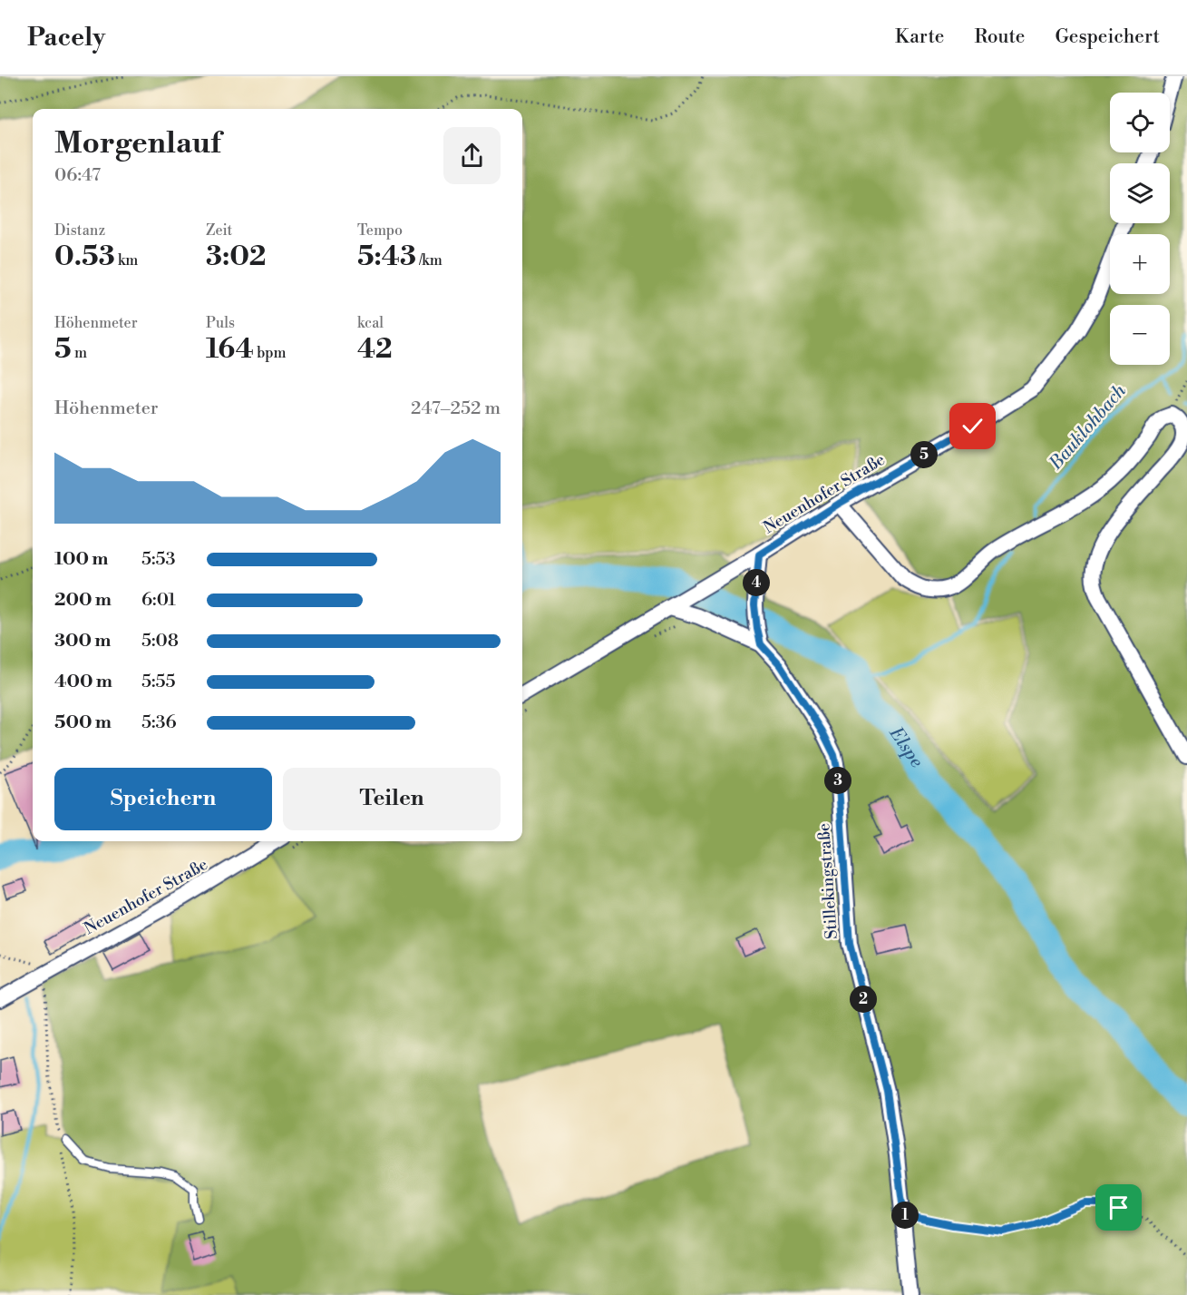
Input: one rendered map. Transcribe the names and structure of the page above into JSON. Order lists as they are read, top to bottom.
{
  "streets": {
    "street": ["Neuenhofer Straße", "Stillekingstraße"]
  },
  "crossings": [
    ["Neuenhofer Straße", "Stillekingstraße"]
  ],
  "water": ["Bauklohbach", "Elspe"],
  "page": {
    "header": "Pacely",
    "nav": ["Karte", "Route", "Gespeichert"],
    "map_buttons": ["+", "−"],
    "heading": ["Morgenlauf", "06:47"],
    "stats": [
      ["Distanz", "0.53 km"],
      ["Zeit", "3:02"],
      ["Tempo", "5:43 /km"],
      ["Höhenmeter", "5 m"],
      ["Puls", "164 bpm"],
      ["kcal", "42"]
    ],
    "chart": ["Höhenmeter", "247–252 m"],
    "pins": [
      "5",
      "4",
      "3",
      "2",
      "1"
    ],
    "list": [
      {
        "name": "100 m",
        "note": "5:53"
      },
      {
        "name": "200 m",
        "note": "6:01"
      },
      {
        "name": "300 m",
        "note": "5:08"
      },
      {
        "name": "400 m",
        "note": "5:55"
      },
      {
        "name": "500 m",
        "note": "5:36"
      }
    ],
    "buttons": ["Speichern", "Teilen"]
  }
}
